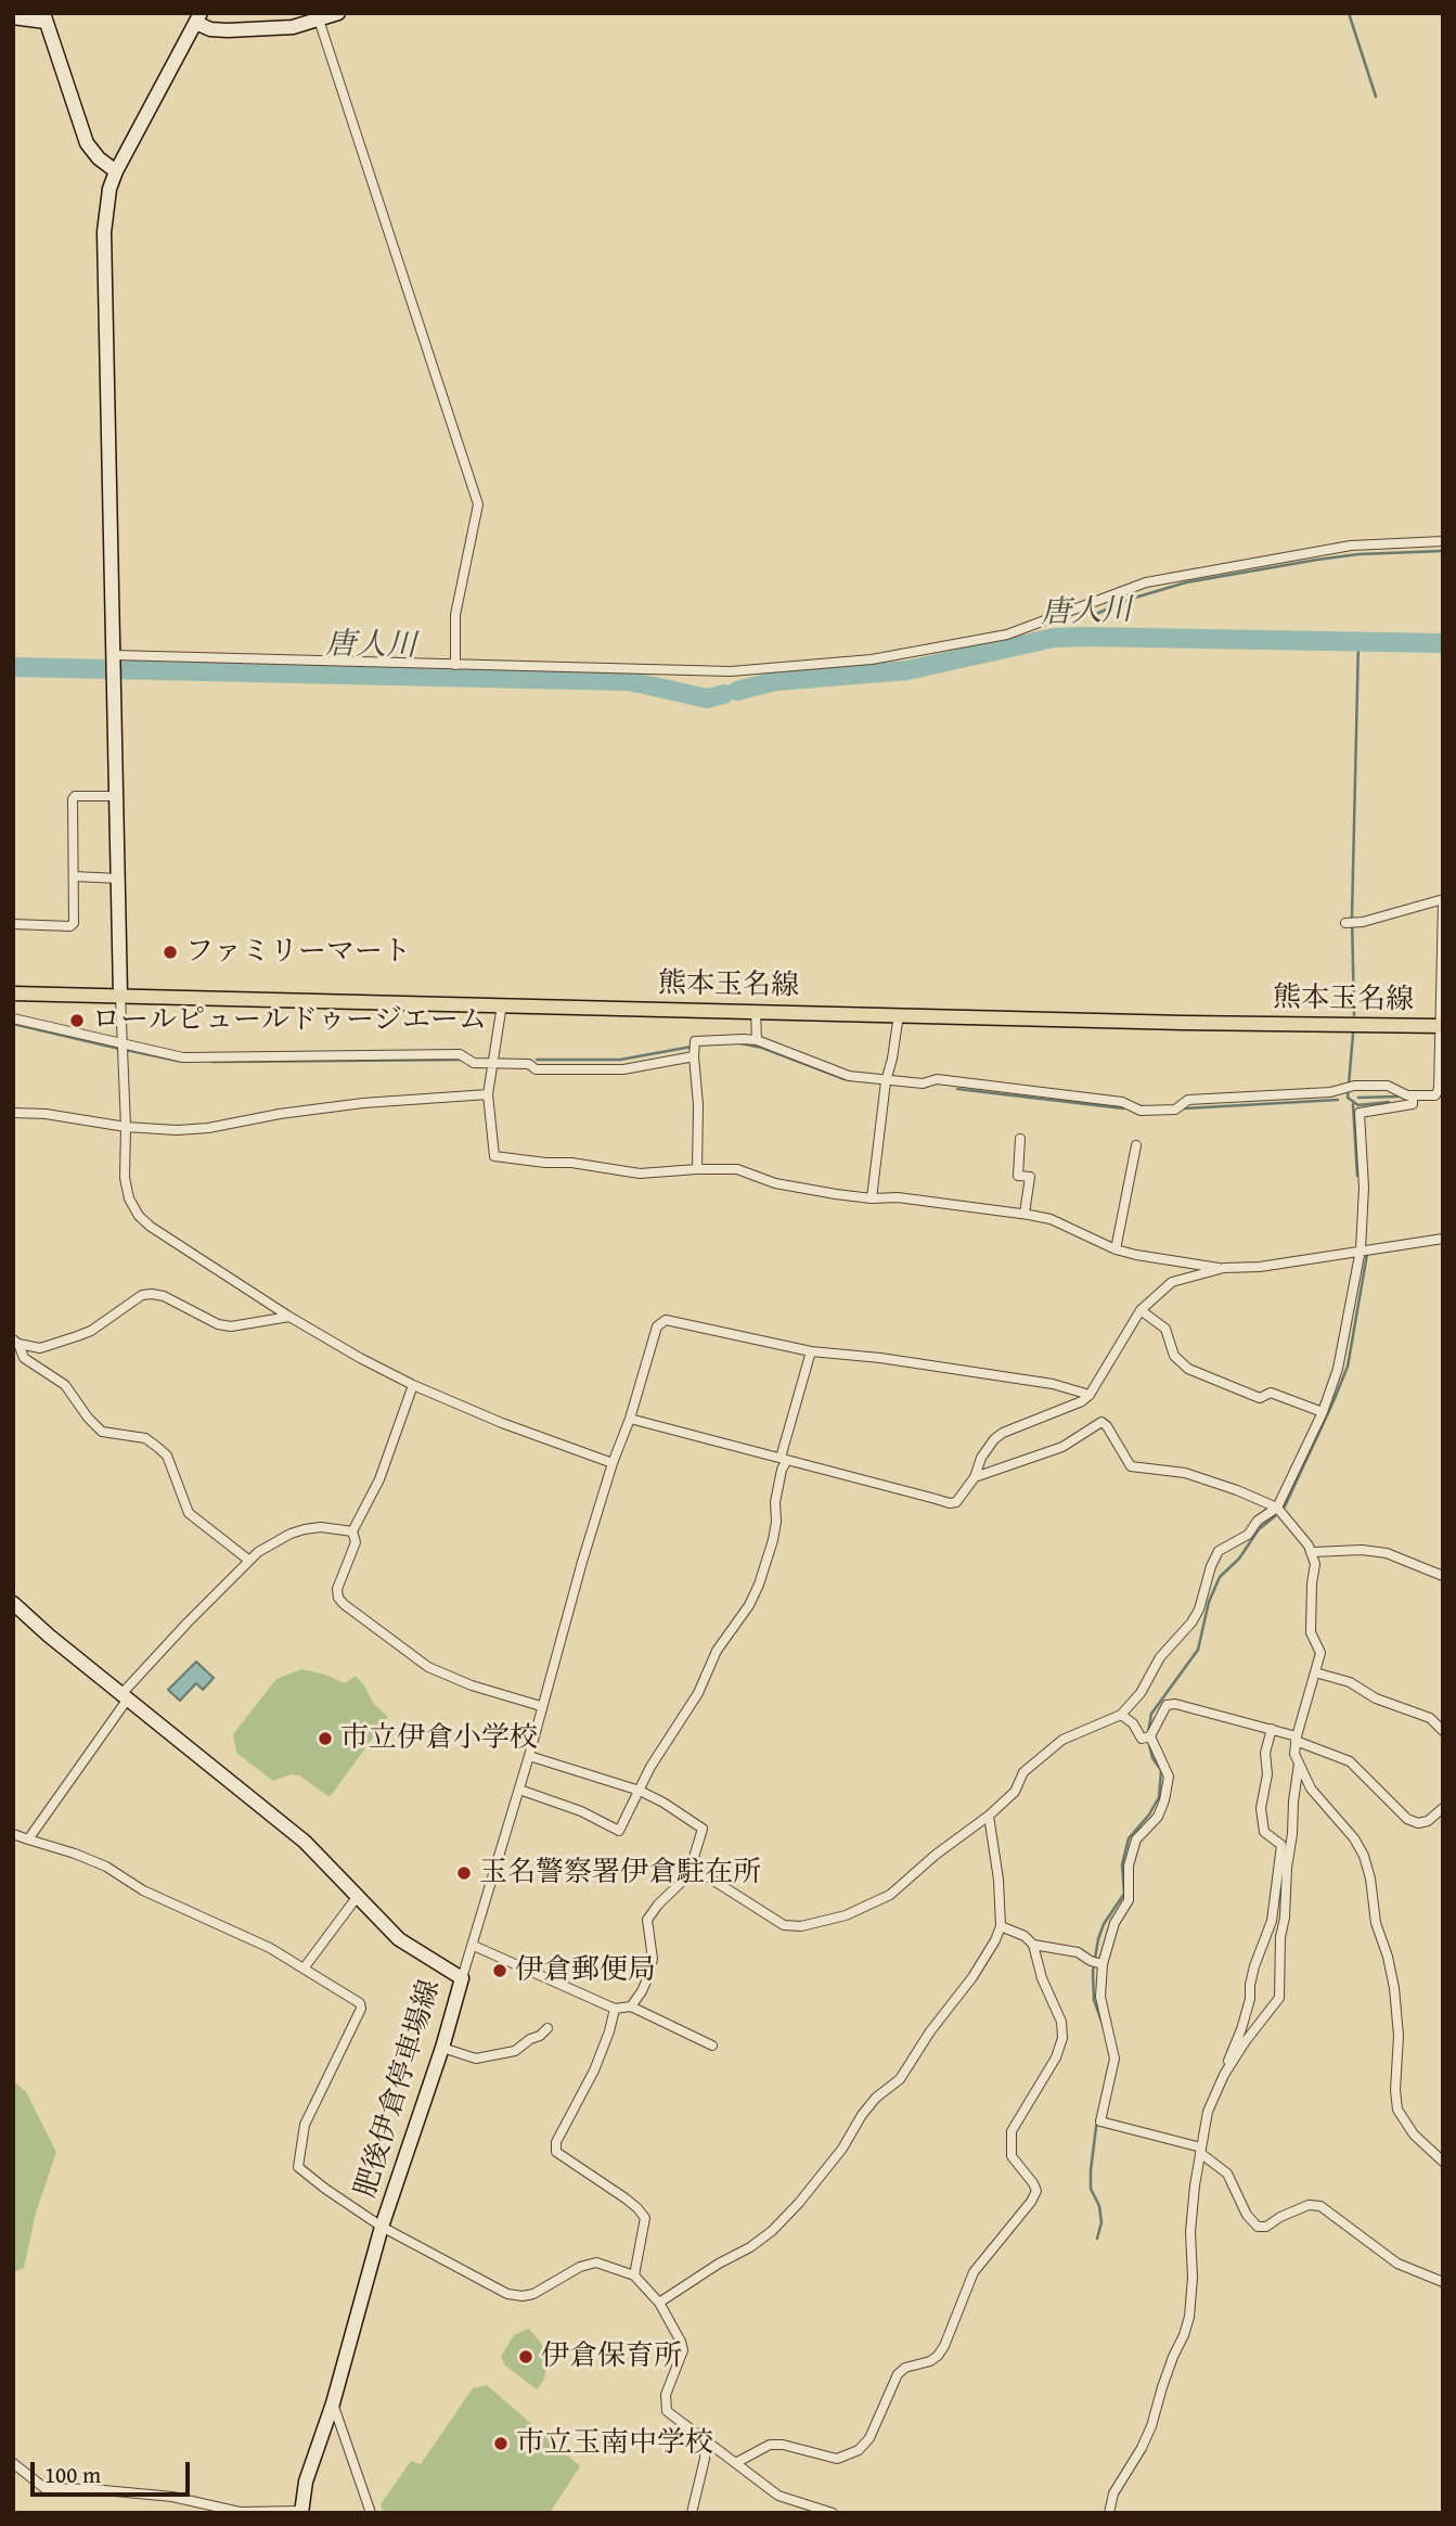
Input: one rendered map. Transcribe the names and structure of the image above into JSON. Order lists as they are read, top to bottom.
{
  "streets": {
    "main road": ["熊本玉名線"],
    "street": ["肥後伊倉停車場線"]
  },
  "water": ["唐人川"],
  "places": [
    "ファミリーマート",
    "ロールピュールドゥージエーム",
    "市立伊倉小学校",
    "玉名警察署伊倉駐在所",
    "伊倉郵便局",
    "伊倉保育所",
    "市立玉南中学校"
  ],
  "scale_bar": "100 m"
}
